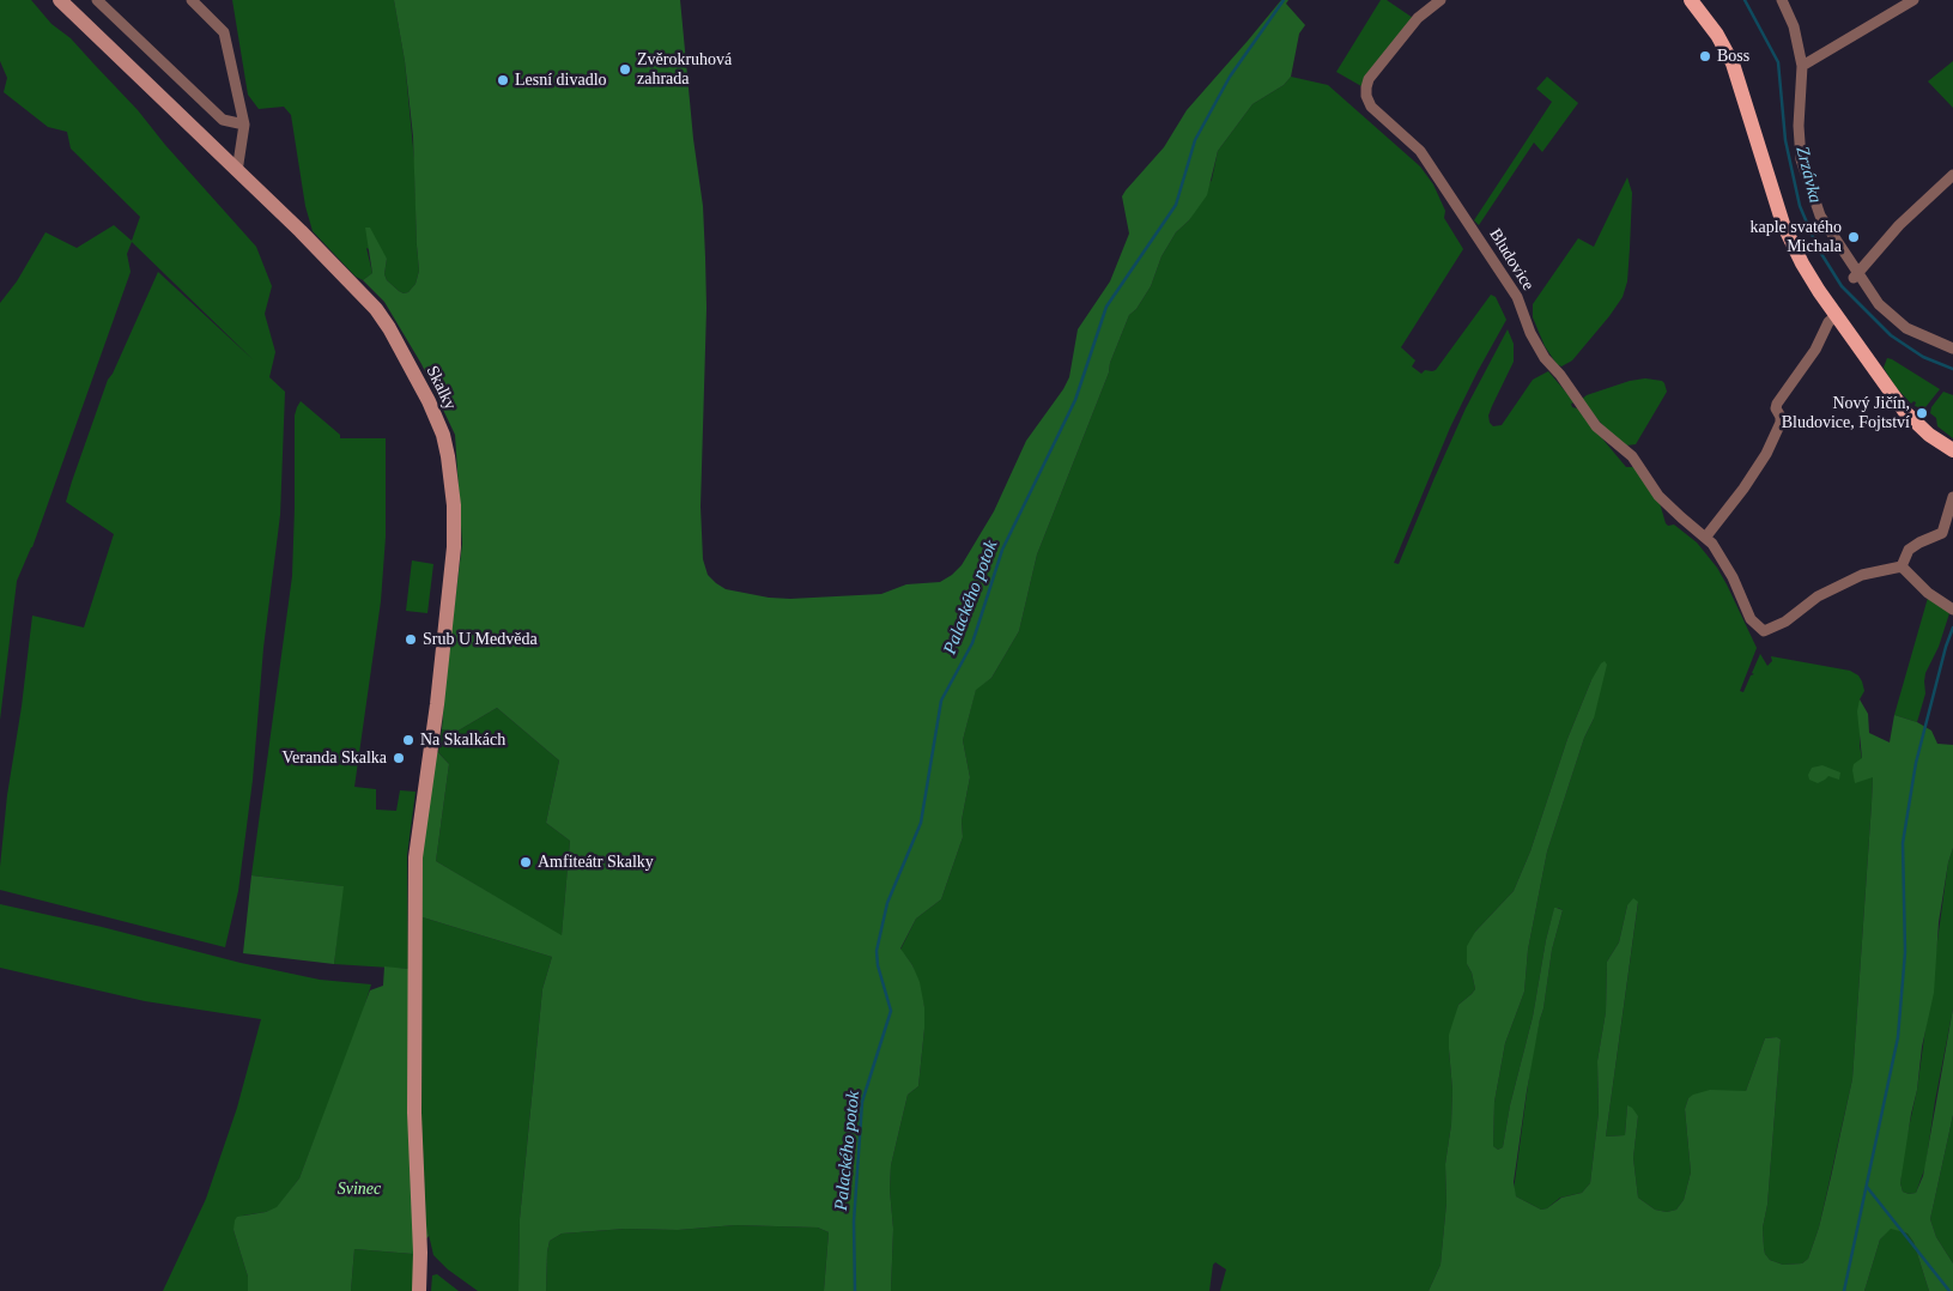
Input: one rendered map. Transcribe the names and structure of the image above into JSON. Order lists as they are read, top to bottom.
{
  "streets": {
    "street": ["Bludovice", "Skalky"]
  },
  "water": ["Zrzávka", "Palackého potok"],
  "parks": ["Svinec"],
  "places": [
    "Boss",
    "Zvěrokruhová zahrada",
    "Lesní divadlo",
    "kaple svatého Michala",
    "Nový Jičín, Bludovice, Fojtství",
    "Srub U Medvěda",
    "Na Skalkách",
    "Veranda Skalka",
    "Amfiteátr Skalky"
  ]
}
